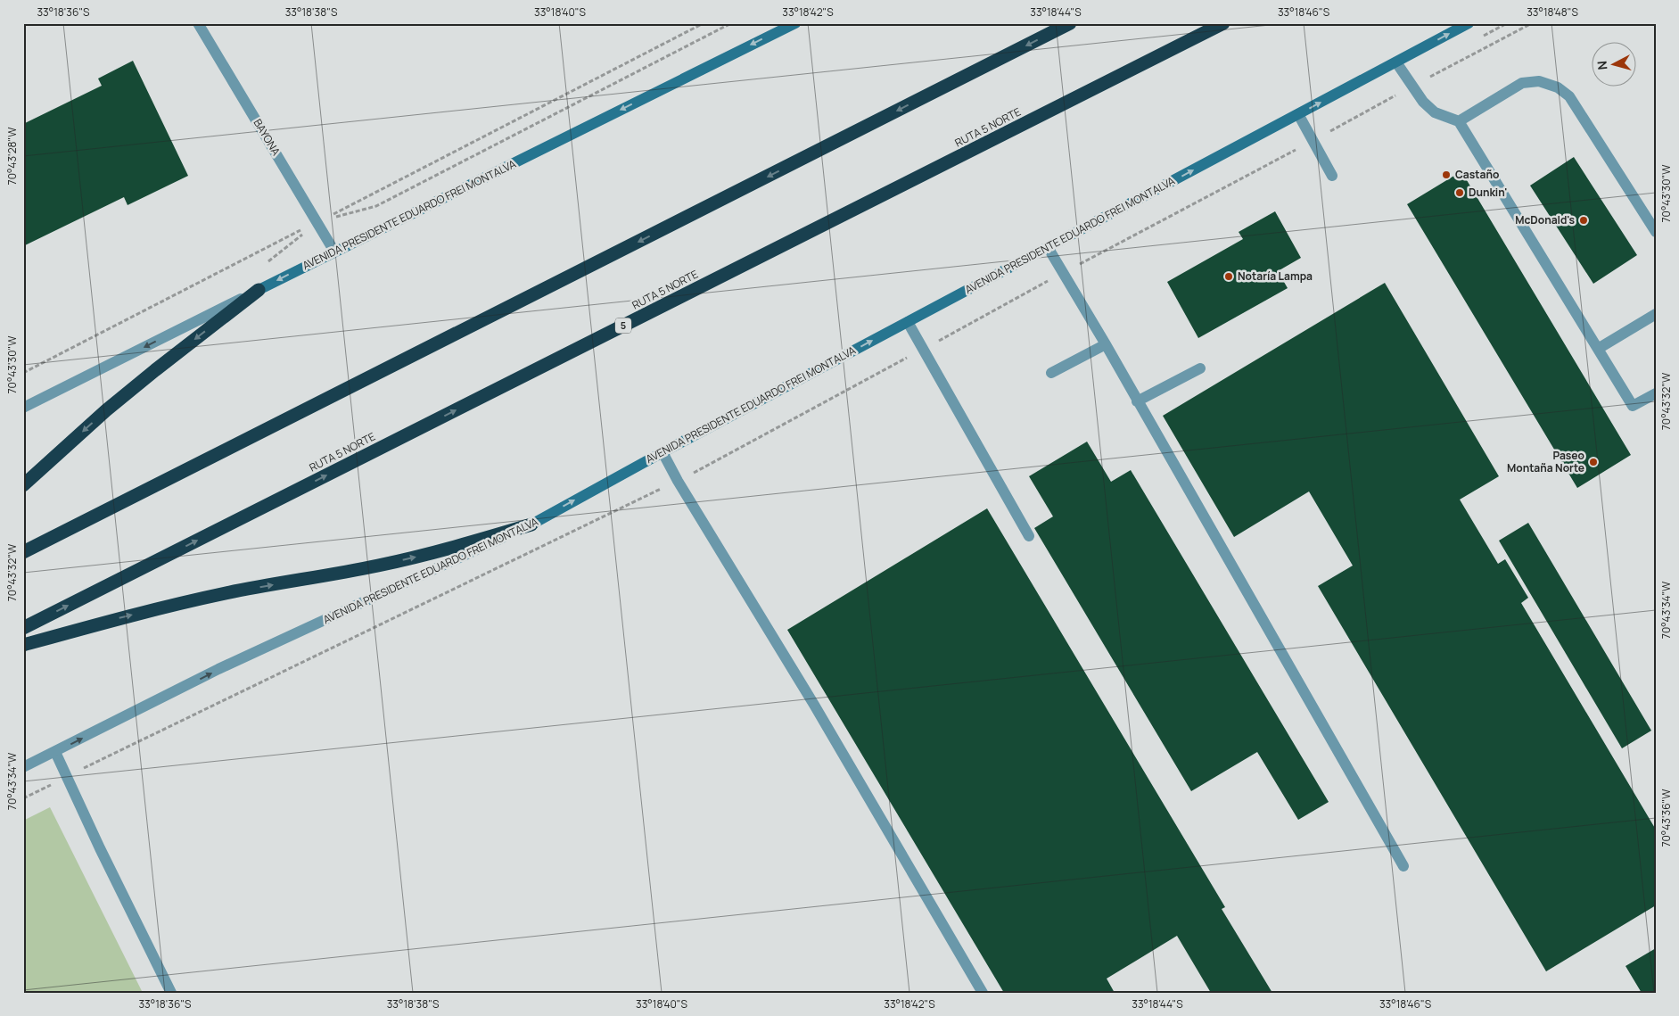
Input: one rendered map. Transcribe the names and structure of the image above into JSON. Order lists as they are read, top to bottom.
{
  "streets": {
    "highway": ["RUTA 5 NORTE", "5"],
    "main road": ["AVENIDA PRESIDENTE EDUARDO FREI MONTALVA"],
    "street": ["BAYONA"]
  },
  "crossings": [
    ["BAYONA", "AVENIDA PRESIDENTE EDUARDO FREI MONTALVA"]
  ],
  "places": [
    "Castaño",
    "Dunkin'",
    "McDonald's",
    "Notaría Lampa",
    "Paseo Montaña Norte"
  ],
  "north": "left",
  "coordinates": [
    "33°18'36\"S",
    "33°18'38\"S",
    "33°18'40\"S",
    "33°18'42\"S",
    "33°18'44\"S",
    "33°18'46\"S",
    "33°18'48\"S",
    "70°43'28\"W",
    "70°43'30\"W",
    "70°43'32\"W",
    "70°43'34\"W",
    "70°43'36\"W"
  ]
}
